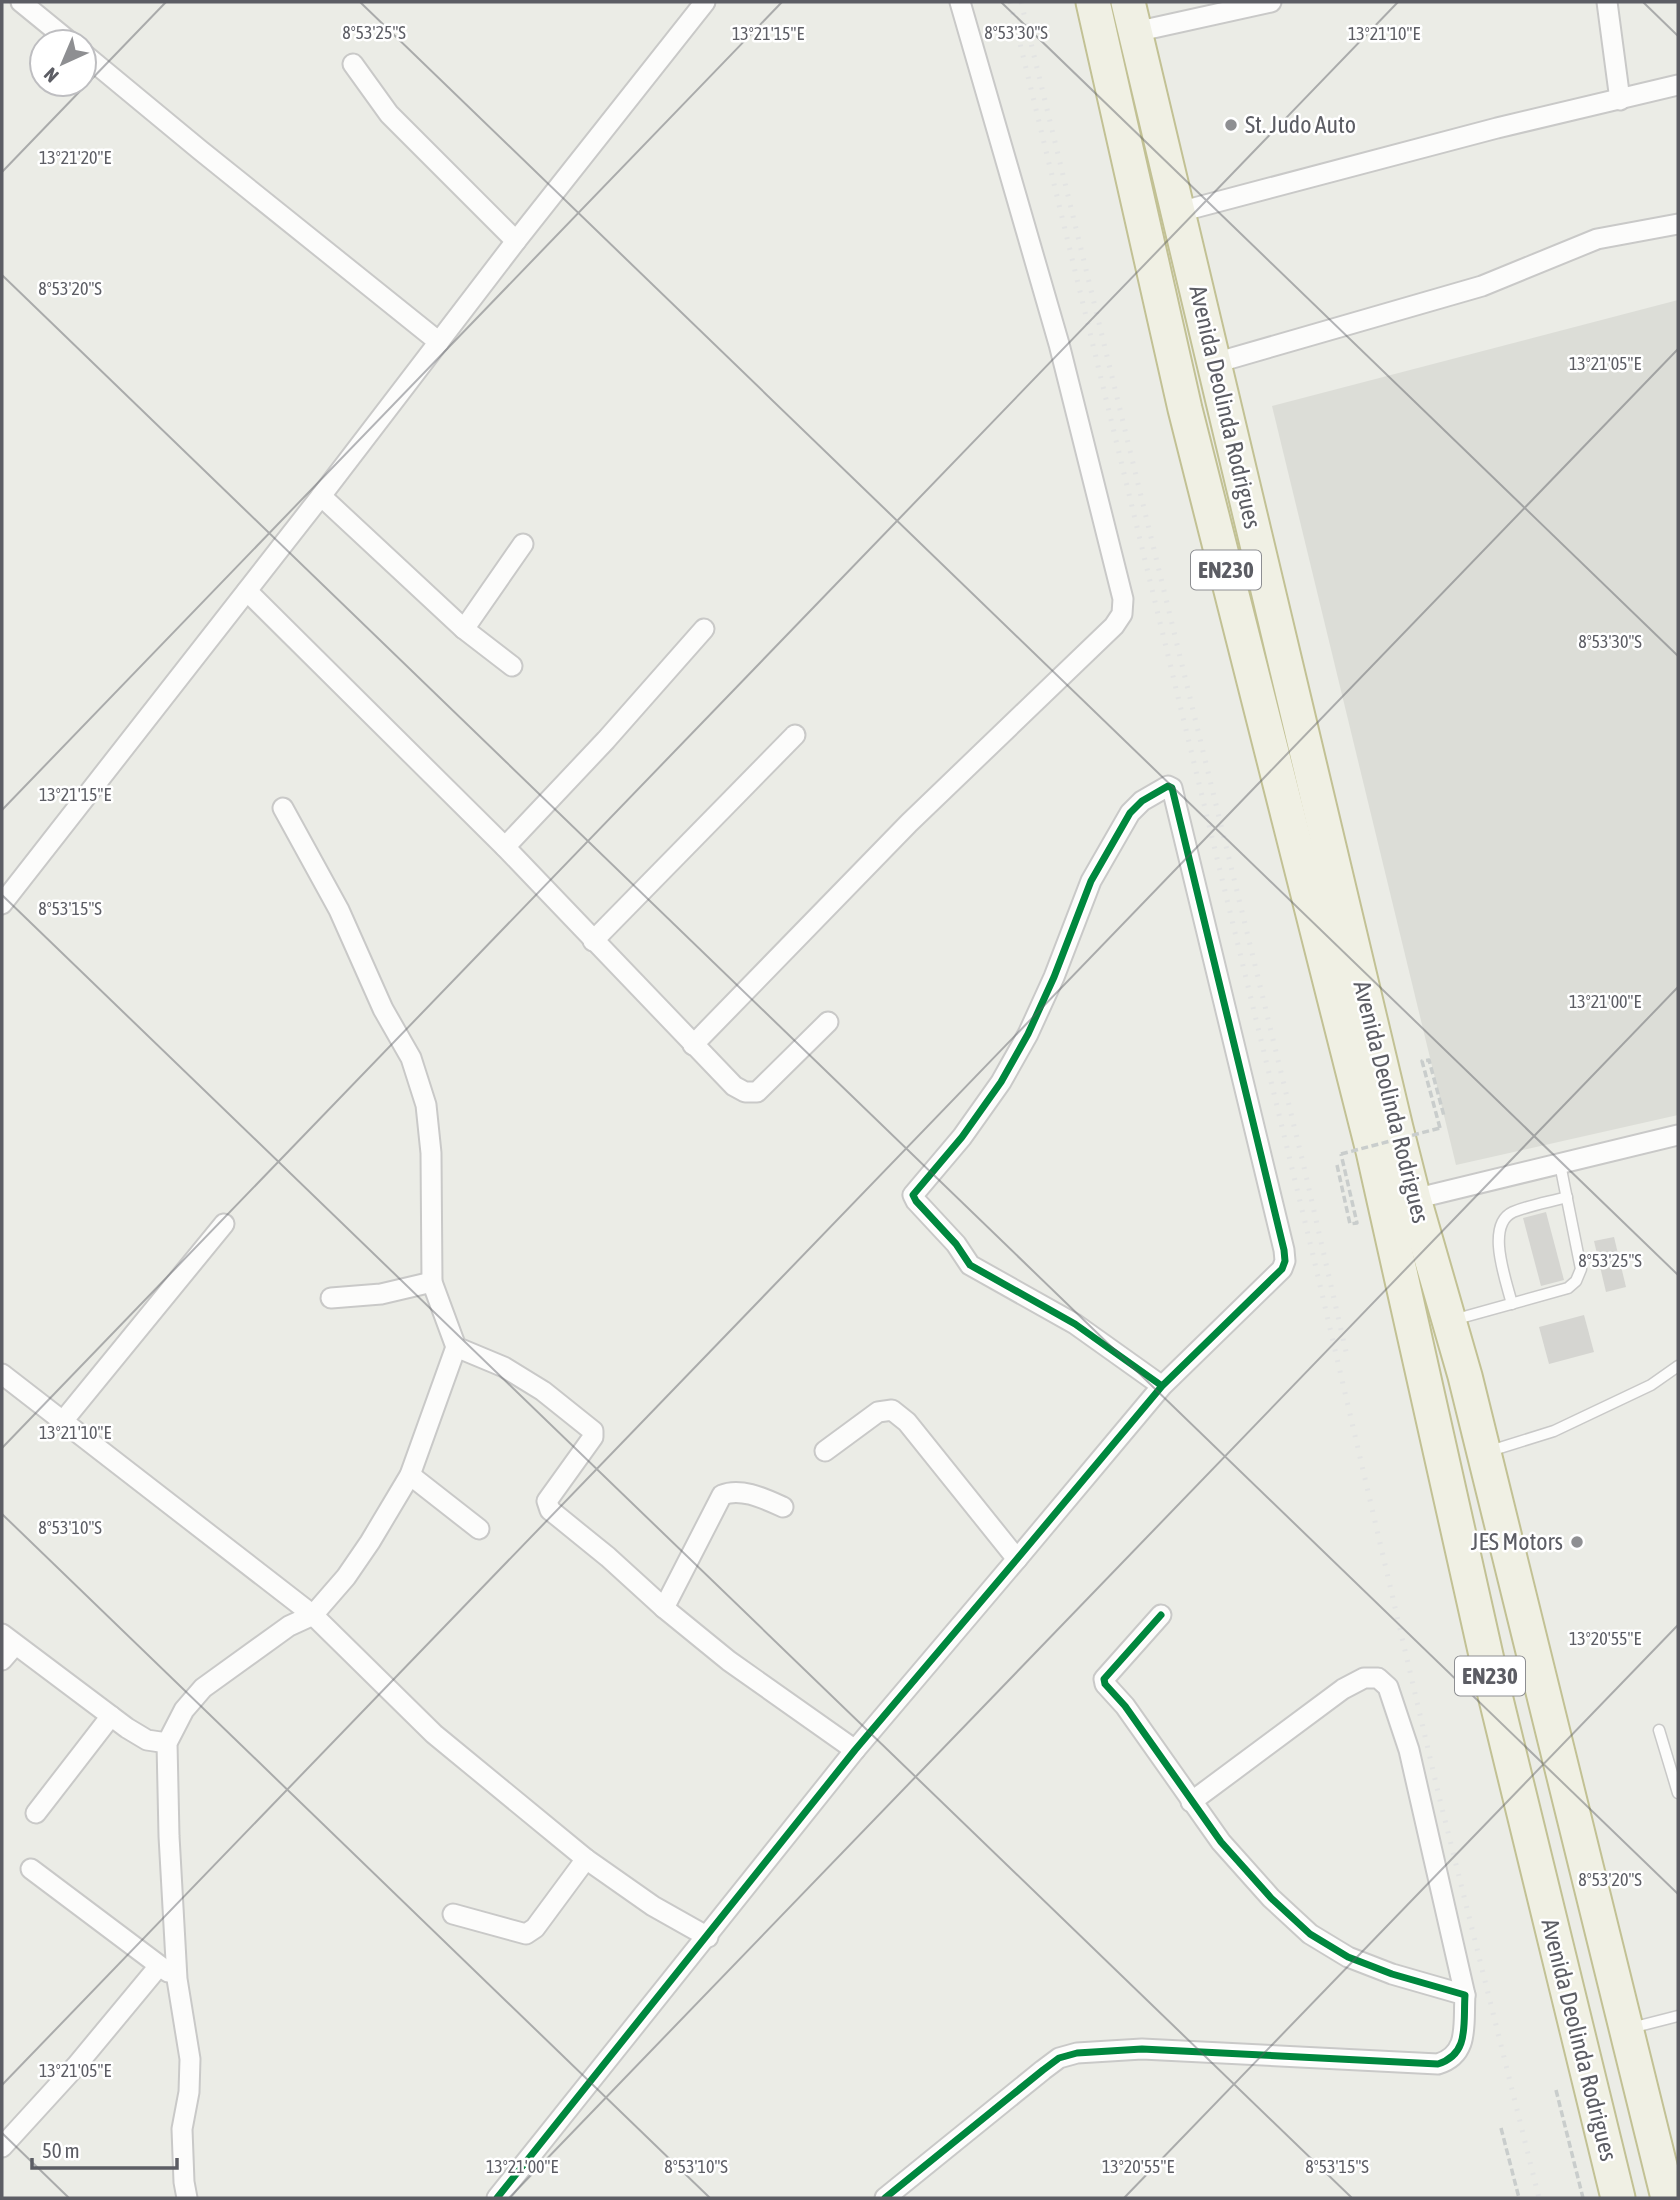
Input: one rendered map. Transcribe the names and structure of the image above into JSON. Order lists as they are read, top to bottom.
{
  "streets": {
    "highway": ["Avenida Deolinda Rodrigues", "EN230"]
  },
  "places": ["St. Judo Auto", "JES Motors"],
  "scale_bar": "50 m",
  "north": "bottom left",
  "coordinates": [
    "8°53'25\"S",
    "8°53'30\"S",
    "13°21'15\"E",
    "13°21'10\"E",
    "13°21'20\"E",
    "8°53'20\"S",
    "13°21'05\"E",
    "8°53'15\"S",
    "13°21'00\"E",
    "8°53'10\"S",
    "13°20'55\"E"
  ]
}
